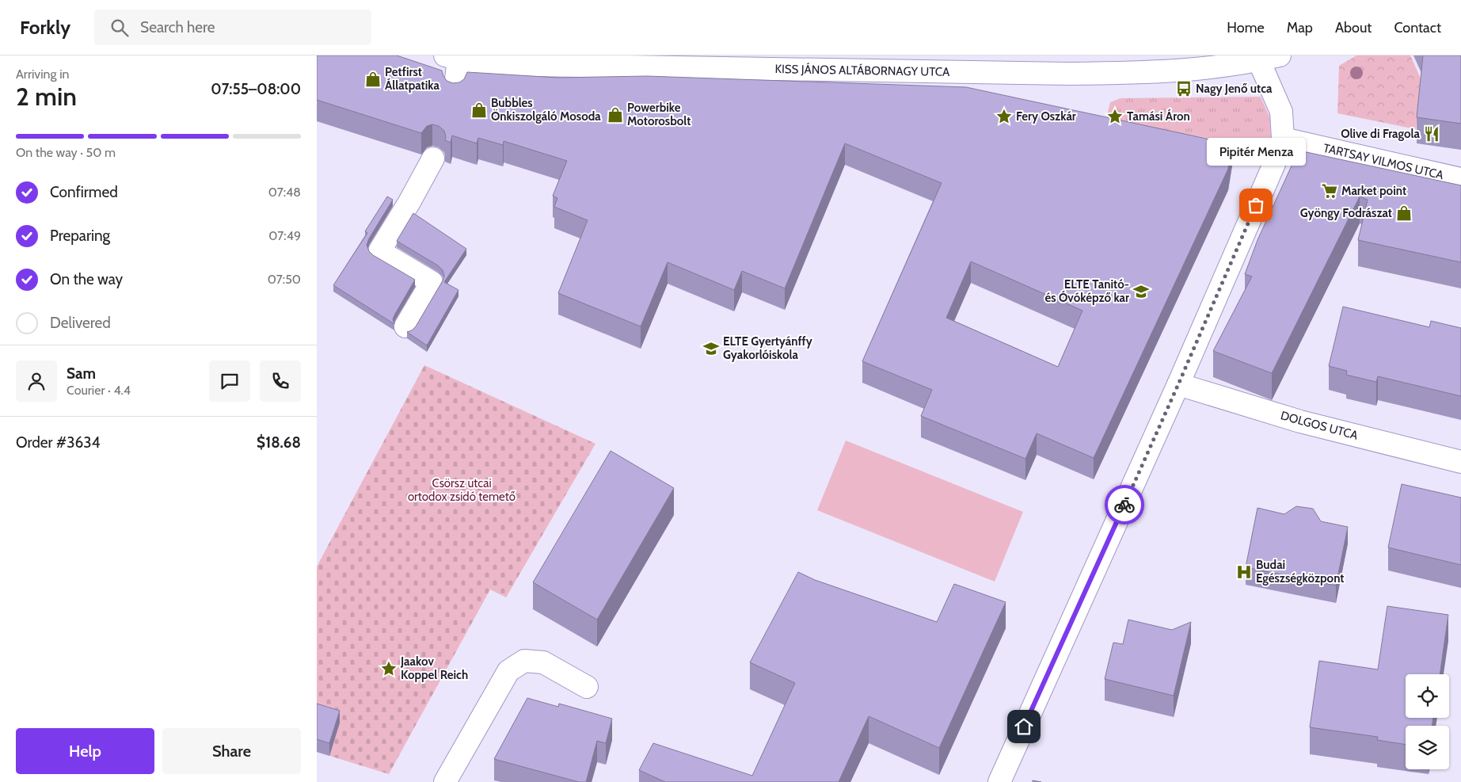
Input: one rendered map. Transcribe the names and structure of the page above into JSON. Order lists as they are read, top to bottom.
{
  "streets": {
    "street": ["KISS JÁNOS ALTÁBORNAGY UTCA", "TARTSAY VILMOS UTCA", "DOLGOS UTCA"]
  },
  "parks": ["Csörsz utcai ortodox zsidó temető"],
  "places": {
    "shop": [
      "Petfirst Állatpatika",
      "Bubbles Önkiszolgáló Mosoda",
      "Powerbike Motorosbolt",
      "Gyöngy Fodrászat"
    ],
    "bus stop": ["Nagy Jenő utca"],
    "place": ["Fery Oszkár", "Tamási Áron", "Jaakov Koppel Reich"],
    "restaurant": ["Olive di Fragola"],
    "supermarket": ["Market point"],
    "other": ["Pipitér Menza"],
    "school or university": ["ELTE Tanitó- és Óvóképző kar", "ELTE Gyertyánffy Gyakorlóiskola"],
    "hospital": ["Budai Egészségközpont"]
  },
  "page": {
    "header": "Forkly",
    "search": "Search here",
    "nav": [
      "Home",
      "Map",
      "About",
      "Contact"
    ],
    "heading": ["2 min", "Arriving in", "07:55–08:00"],
    "panel": [
      "Sam",
      "Courier · 4.4",
      "Order #3634",
      "$18.68"
    ],
    "bar": "On the way · 50 m",
    "bubble": "Pipitér Menza",
    "list": [
      ["Confirmed", "07:48"],
      ["Preparing", "07:49"],
      ["On the way", "07:50"],
      "Delivered"
    ],
    "buttons": ["Help", "Share"]
  }
}
